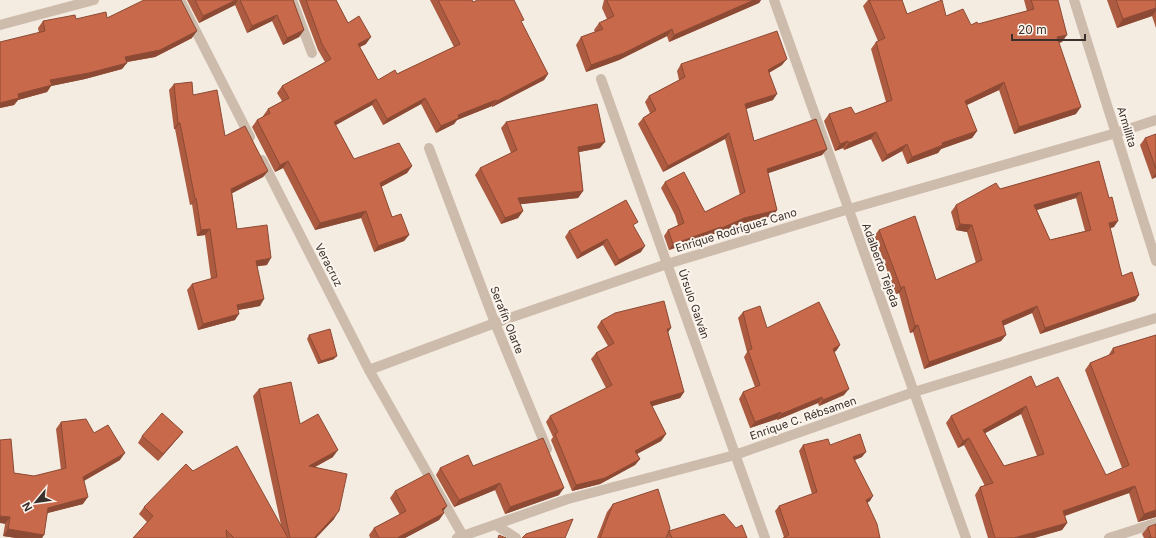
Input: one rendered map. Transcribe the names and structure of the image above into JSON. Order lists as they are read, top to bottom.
{
  "streets": {
    "street": [
      "Armillita",
      "Enrique Rodríguez Cano",
      "Veracruz",
      "Adalberto Tejeda",
      "Úrsulo Galván",
      "Serafín Olarte",
      "Enrique C. Rébsamen"
    ]
  },
  "crossings": [
    ["Armillita", "Enrique Rodríguez Cano"],
    ["Enrique Rodríguez Cano", "Veracruz"],
    ["Enrique Rodríguez Cano", "Adalberto Tejeda"],
    ["Enrique Rodríguez Cano", "Úrsulo Galván"],
    ["Enrique Rodríguez Cano", "Serafín Olarte"],
    ["Veracruz", "Enrique C. Rébsamen"],
    ["Adalberto Tejeda", "Enrique C. Rébsamen"],
    ["Úrsulo Galván", "Enrique C. Rébsamen"]
  ],
  "scale_bar": "20 m",
  "north": "bottom left"
}
